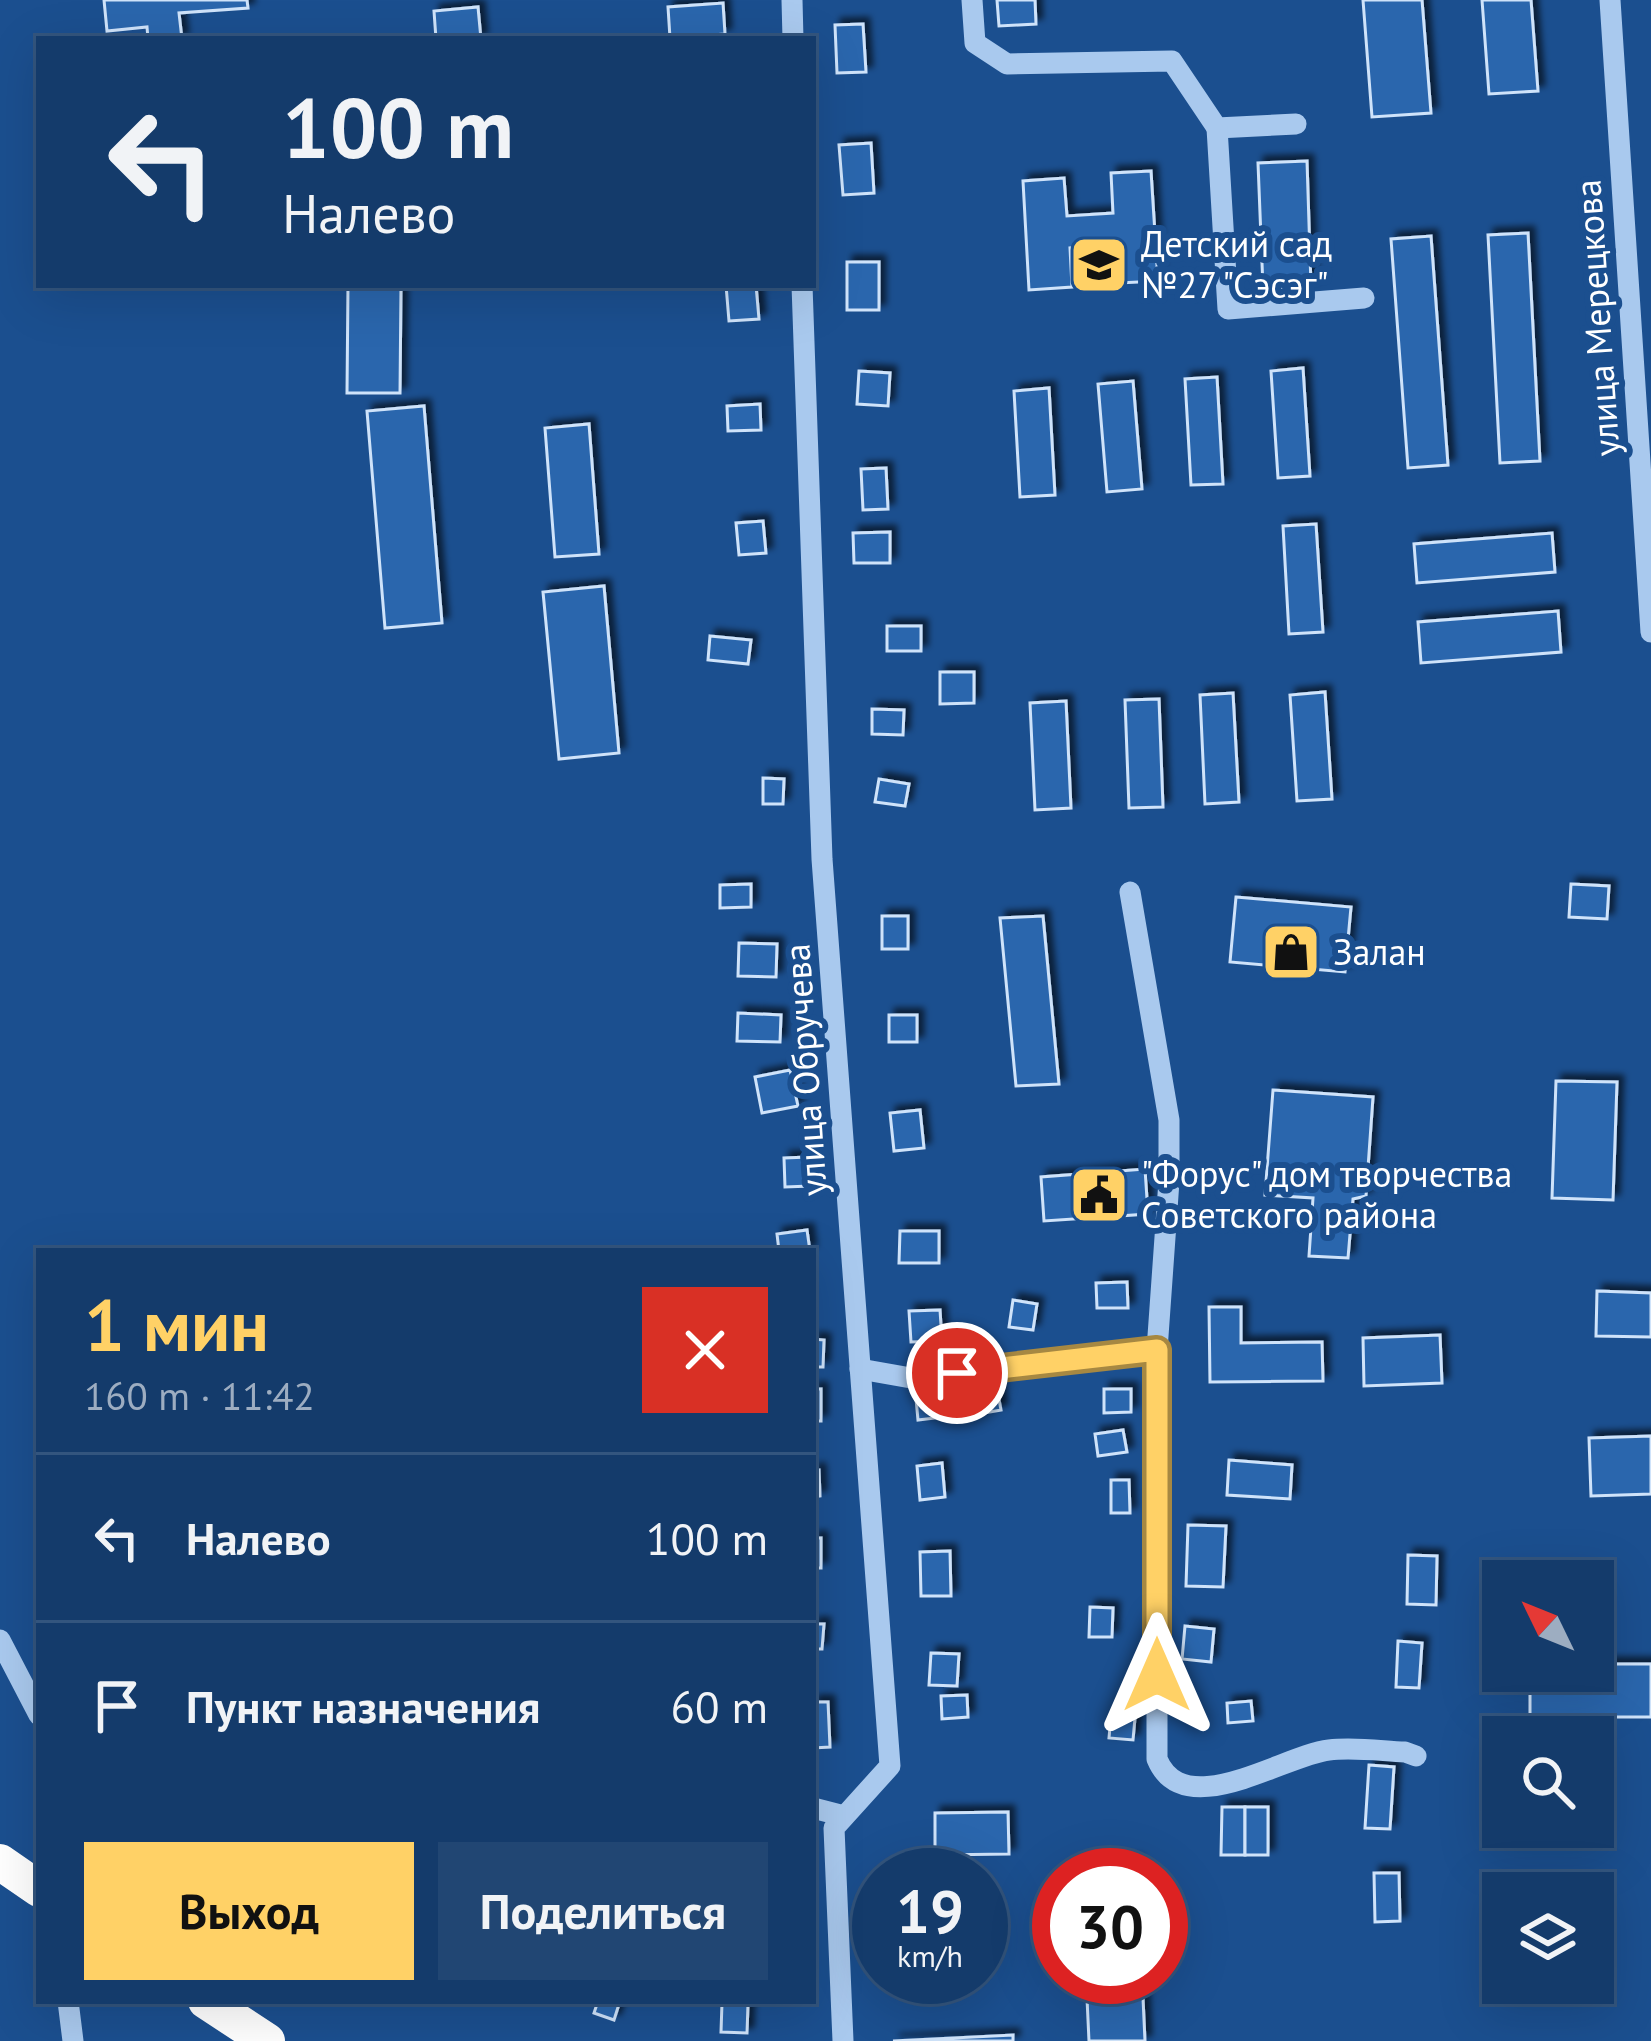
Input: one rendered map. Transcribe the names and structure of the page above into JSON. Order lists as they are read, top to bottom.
{
  "streets": {
    "street": ["улица Мерецкова", "улица Обручева"]
  },
  "places": {
    "school or university": ["Детский сад №27 \"Сэсэг\""],
    "shop": ["Залан"],
    "public building": ["\"Форус\" дом творчества Советского района"]
  },
  "north": "top left",
  "page": {
    "turn": ["100 m", "Налево"],
    "heading": ["1 мин", "160 m · 11:42"],
    "list": [
      {
        "name": "Налево",
        "value": "100 m"
      },
      {
        "name": "Пункт назначения",
        "value": "60 m"
      }
    ],
    "buttons": ["Выход", "Поделиться"],
    "speed": "19 km/h",
    "limit": "30"
  }
}
